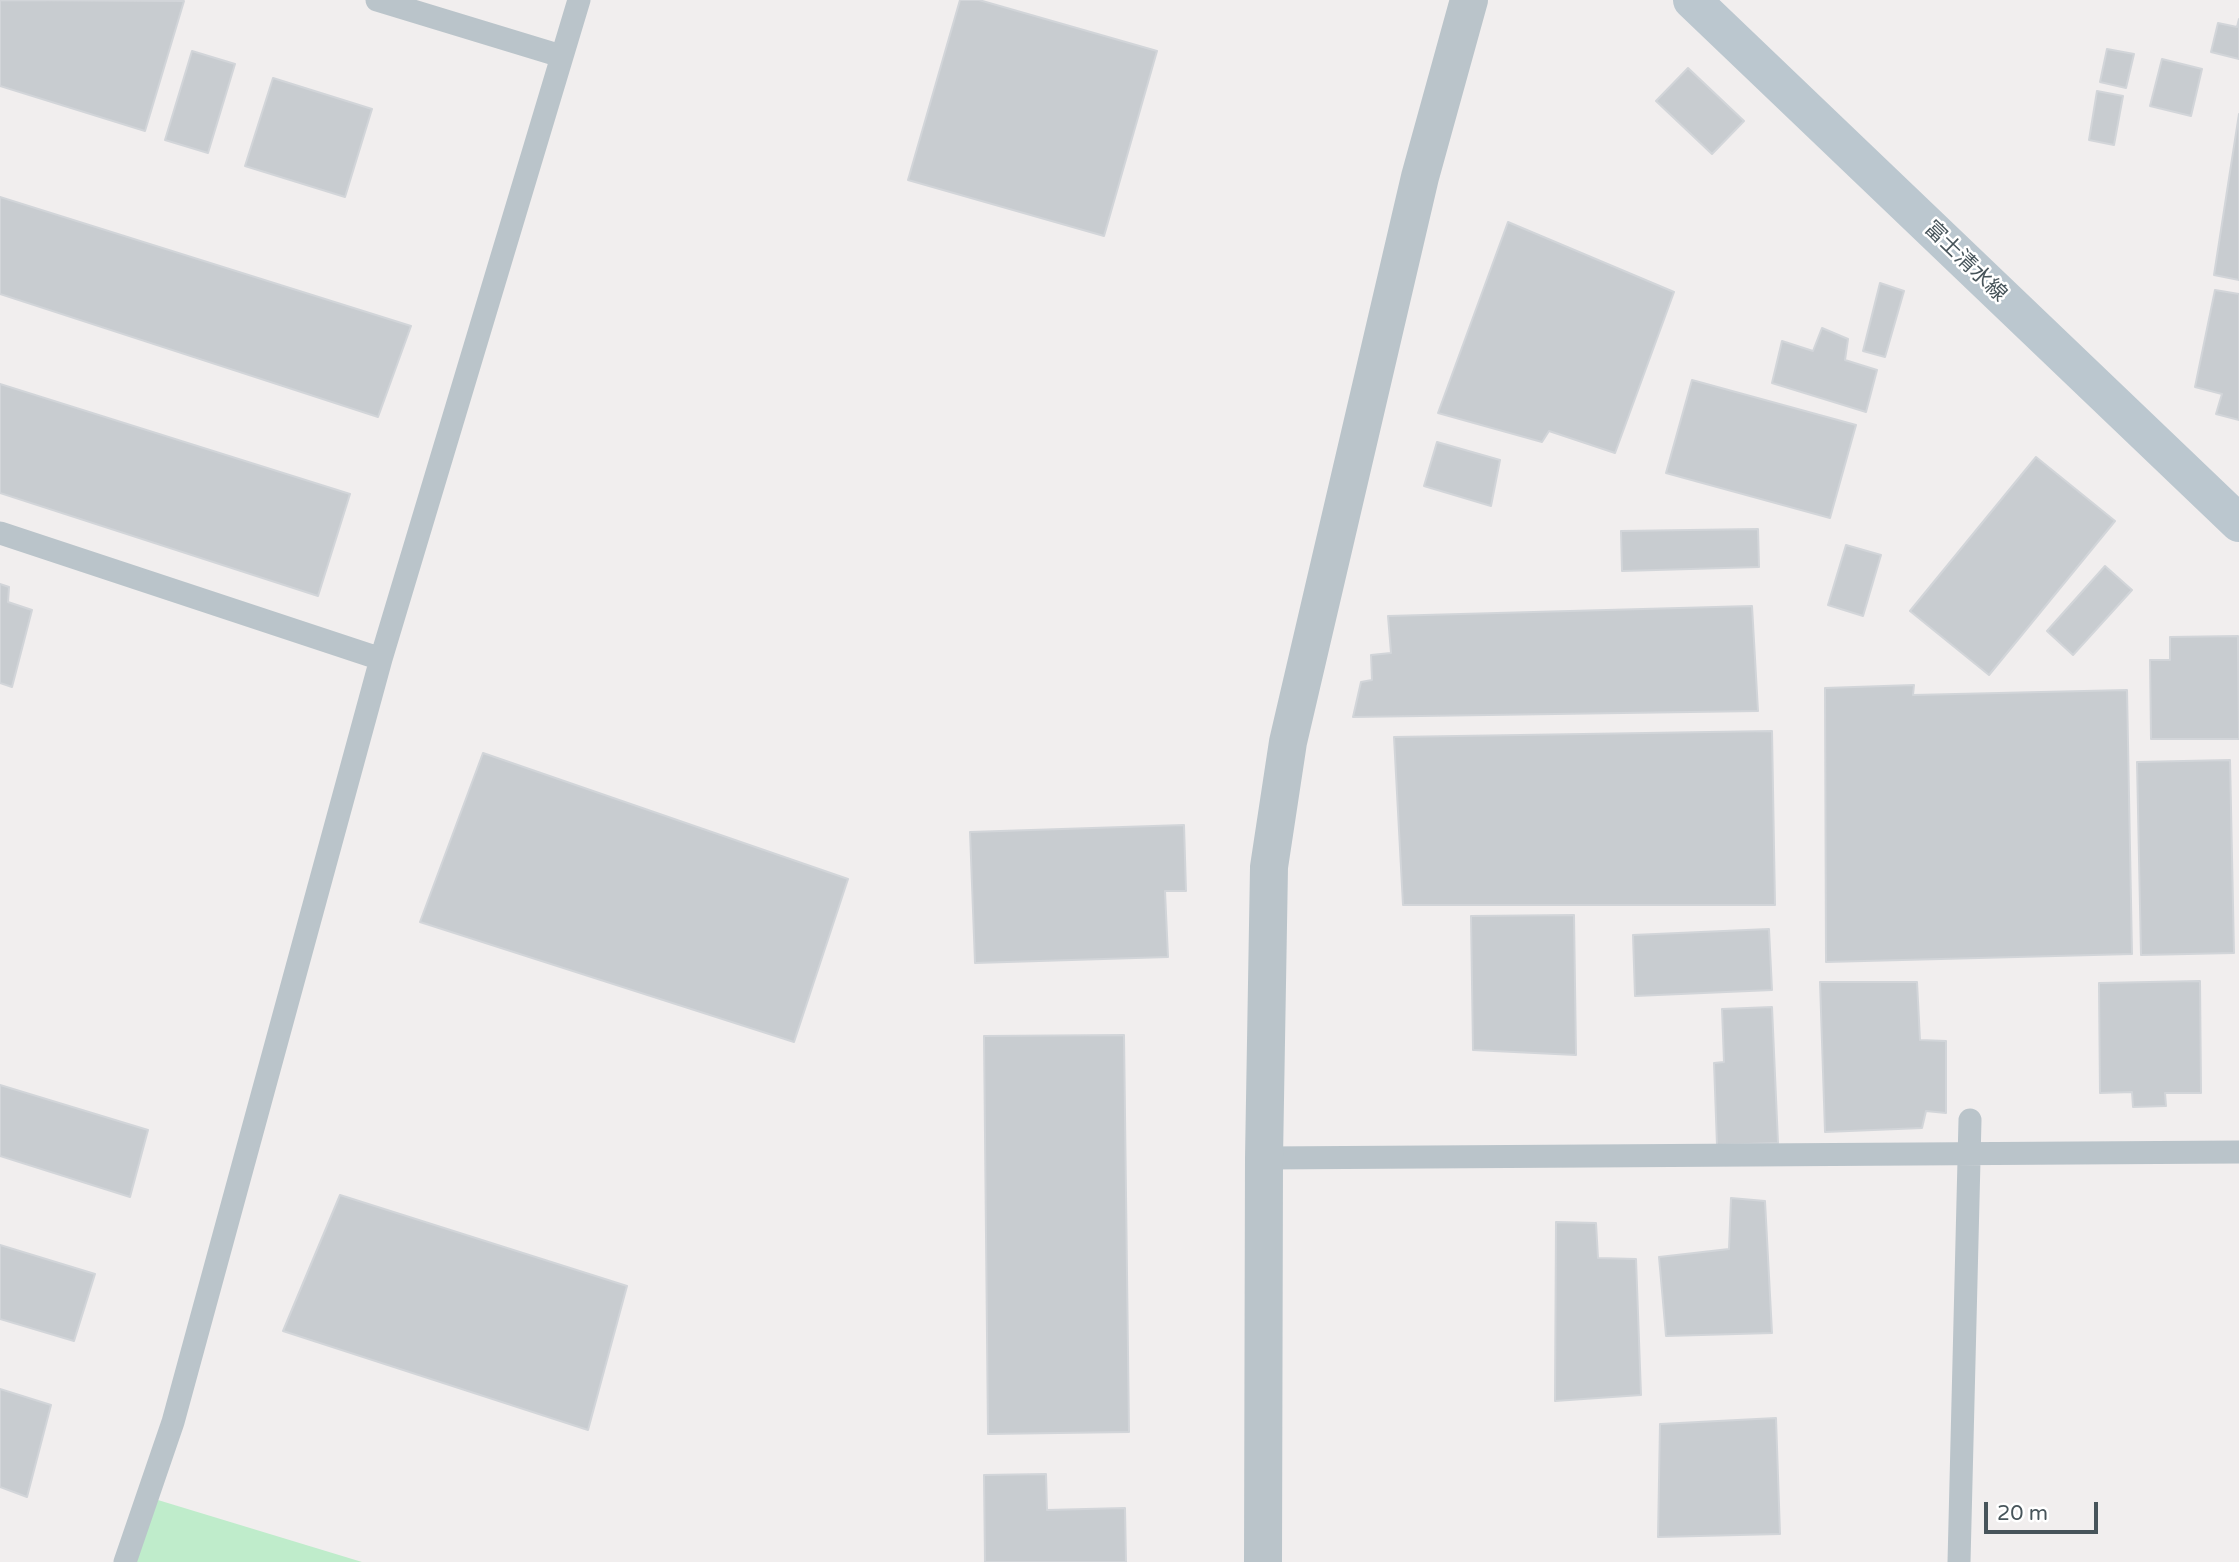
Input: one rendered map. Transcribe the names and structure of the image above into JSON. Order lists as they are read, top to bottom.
{
  "streets": {
    "main road": ["富士清水線"]
  },
  "scale_bar": "20 m"
}
